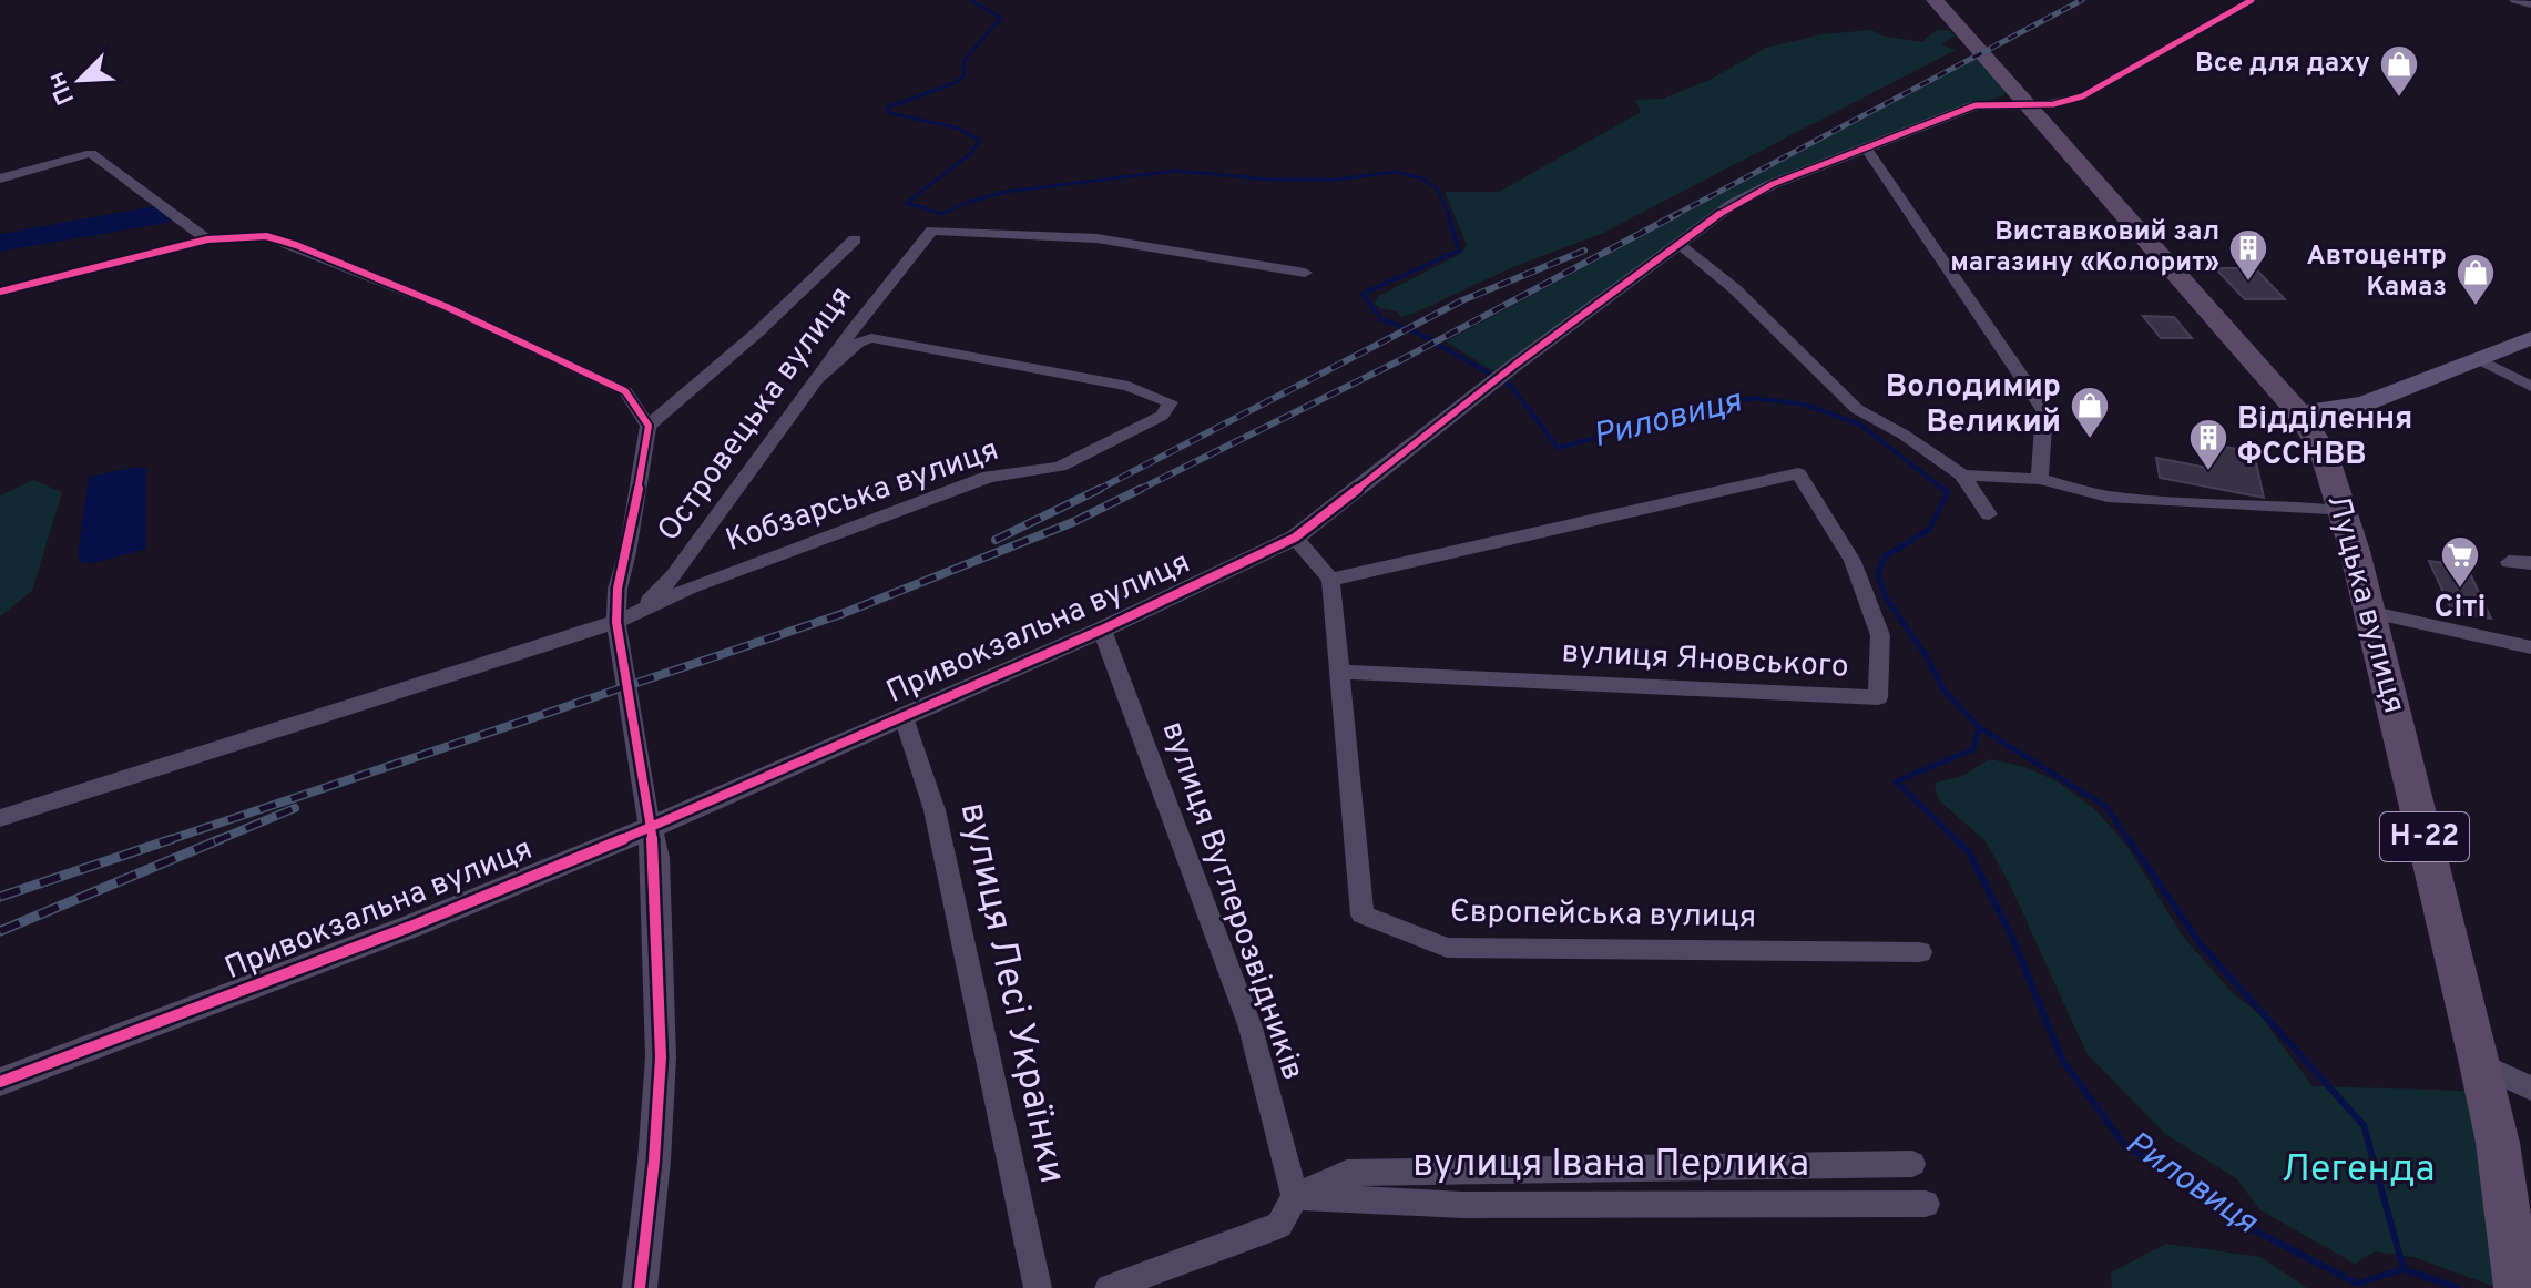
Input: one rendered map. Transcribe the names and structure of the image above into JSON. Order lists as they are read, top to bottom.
{
  "streets": {
    "main road": ["Луцька вулиця", "Н-22"],
    "street": [
      "Островецька вулиця",
      "Кобзарська вулиця",
      "Привокзальна вулиця",
      "вулиця Яновського",
      "вулиця Вуглерозвідників",
      "Європейська вулиця",
      "вулиця Лесі Українки",
      "вулиця Івана Перлика"
    ]
  },
  "crossings": [
    ["Островецька вулиця", "Кобзарська вулиця"],
    ["Островецька вулиця", "Привокзальна вулиця"],
    ["Луцька вулиця", "Привокзальна вулиця"],
    ["Привокзальна вулиця", "вулиця Вуглерозвідників"],
    ["Привокзальна вулиця", "вулиця Лесі Українки"],
    ["вулиця Яновського", "Європейська вулиця"],
    ["вулиця Вуглерозвідників", "вулиця Івана Перлика"]
  ],
  "water": ["Риловиця"],
  "parks": ["Легенда"],
  "places": {
    "shop": ["Все для даху", "Автоцентр Камаз", "Володимир Великий"],
    "building": ["Виставковий зал магазину «Колорит»", "Відділення ФССНВВ"],
    "supermarket": ["Cіті"]
  },
  "north": "bottom left"
}
